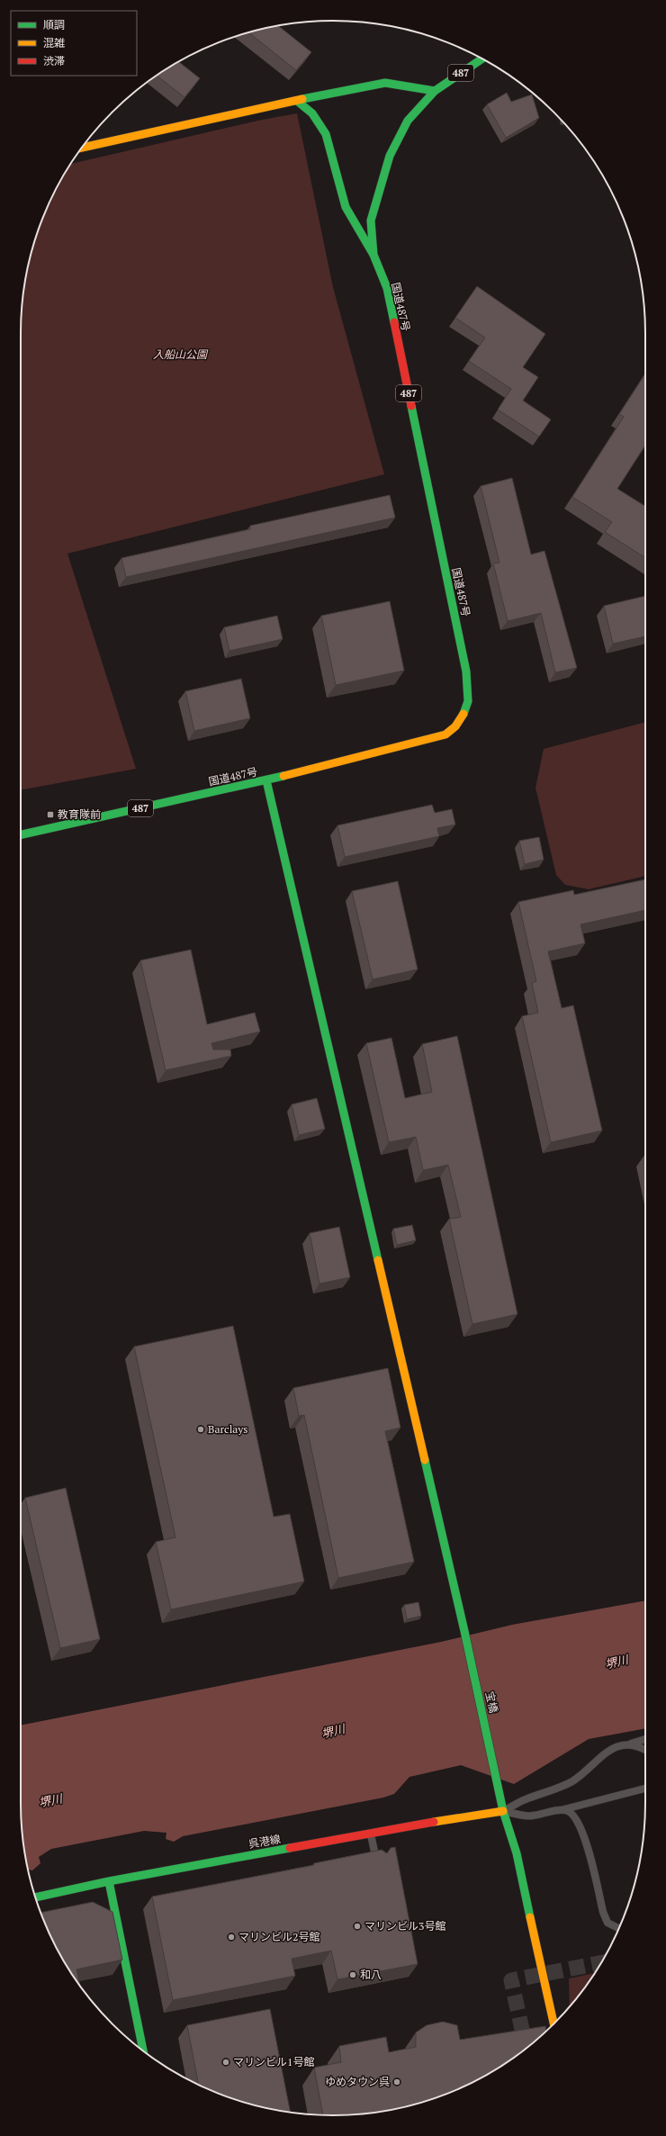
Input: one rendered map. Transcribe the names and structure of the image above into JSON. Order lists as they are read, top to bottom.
{
  "streets": {
    "main road": [
      "487",
      "国道487号",
      "宝橋",
      "呉港線"
    ]
  },
  "crossings": [
    ["国道487号", "宝橋"],
    ["宝橋", "呉港線"]
  ],
  "water": ["堺川"],
  "parks": ["入船山公園"],
  "places": {
    "transit": ["教育隊前"],
    "other": [
      "Barclays",
      "マリンビル3号館",
      "マリンビル2号館",
      "和八",
      "マリンビル1号館",
      "ゆめタウン呉"
    ]
  },
  "legend": ["順調", "混雑", "渋滞"]
}
